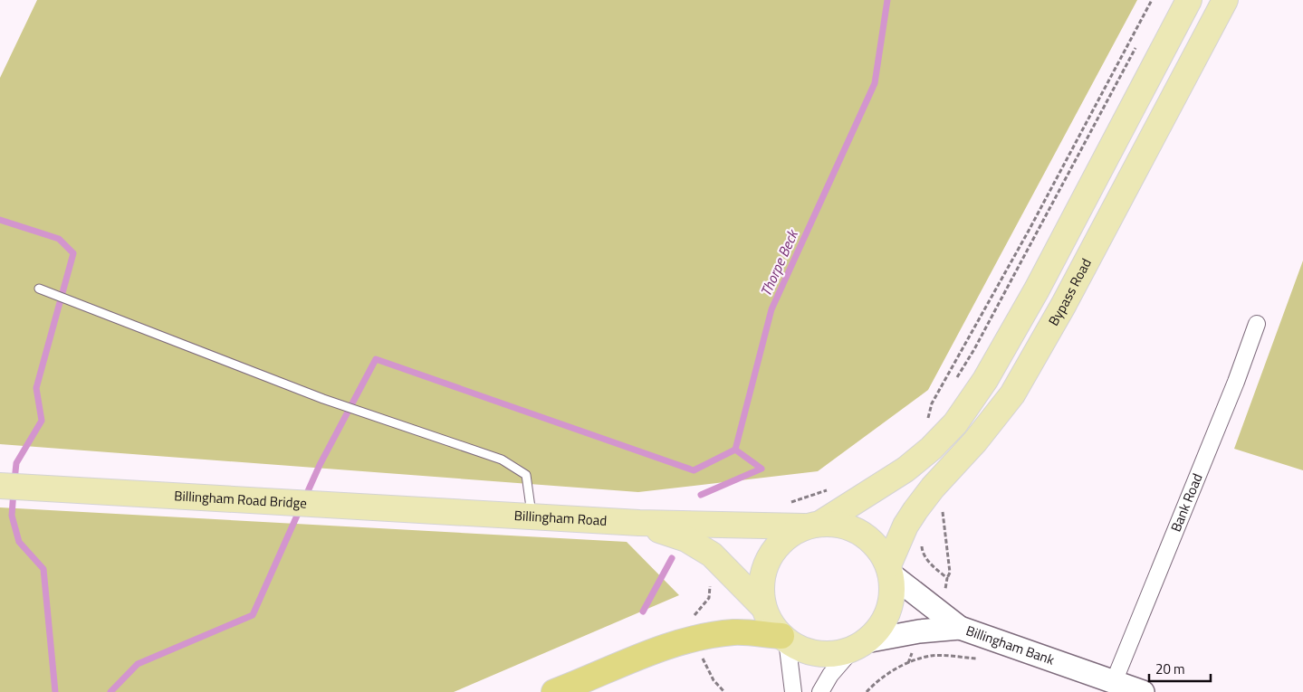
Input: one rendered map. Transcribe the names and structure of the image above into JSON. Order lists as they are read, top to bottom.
{
  "streets": {
    "main road": [
      "Bypass Road",
      "Billingham Road Bridge",
      "Billingham Road",
      "Billingham Bank"
    ],
    "street": ["Bank Road"]
  },
  "crossings": [
    ["Bypass Road", "Billingham Bank"],
    ["Billingham Road Bridge", "Billingham Road"],
    ["Bank Road", "Billingham Bank"]
  ],
  "water": ["Thorpe Beck"],
  "scale_bar": "20 m"
}
